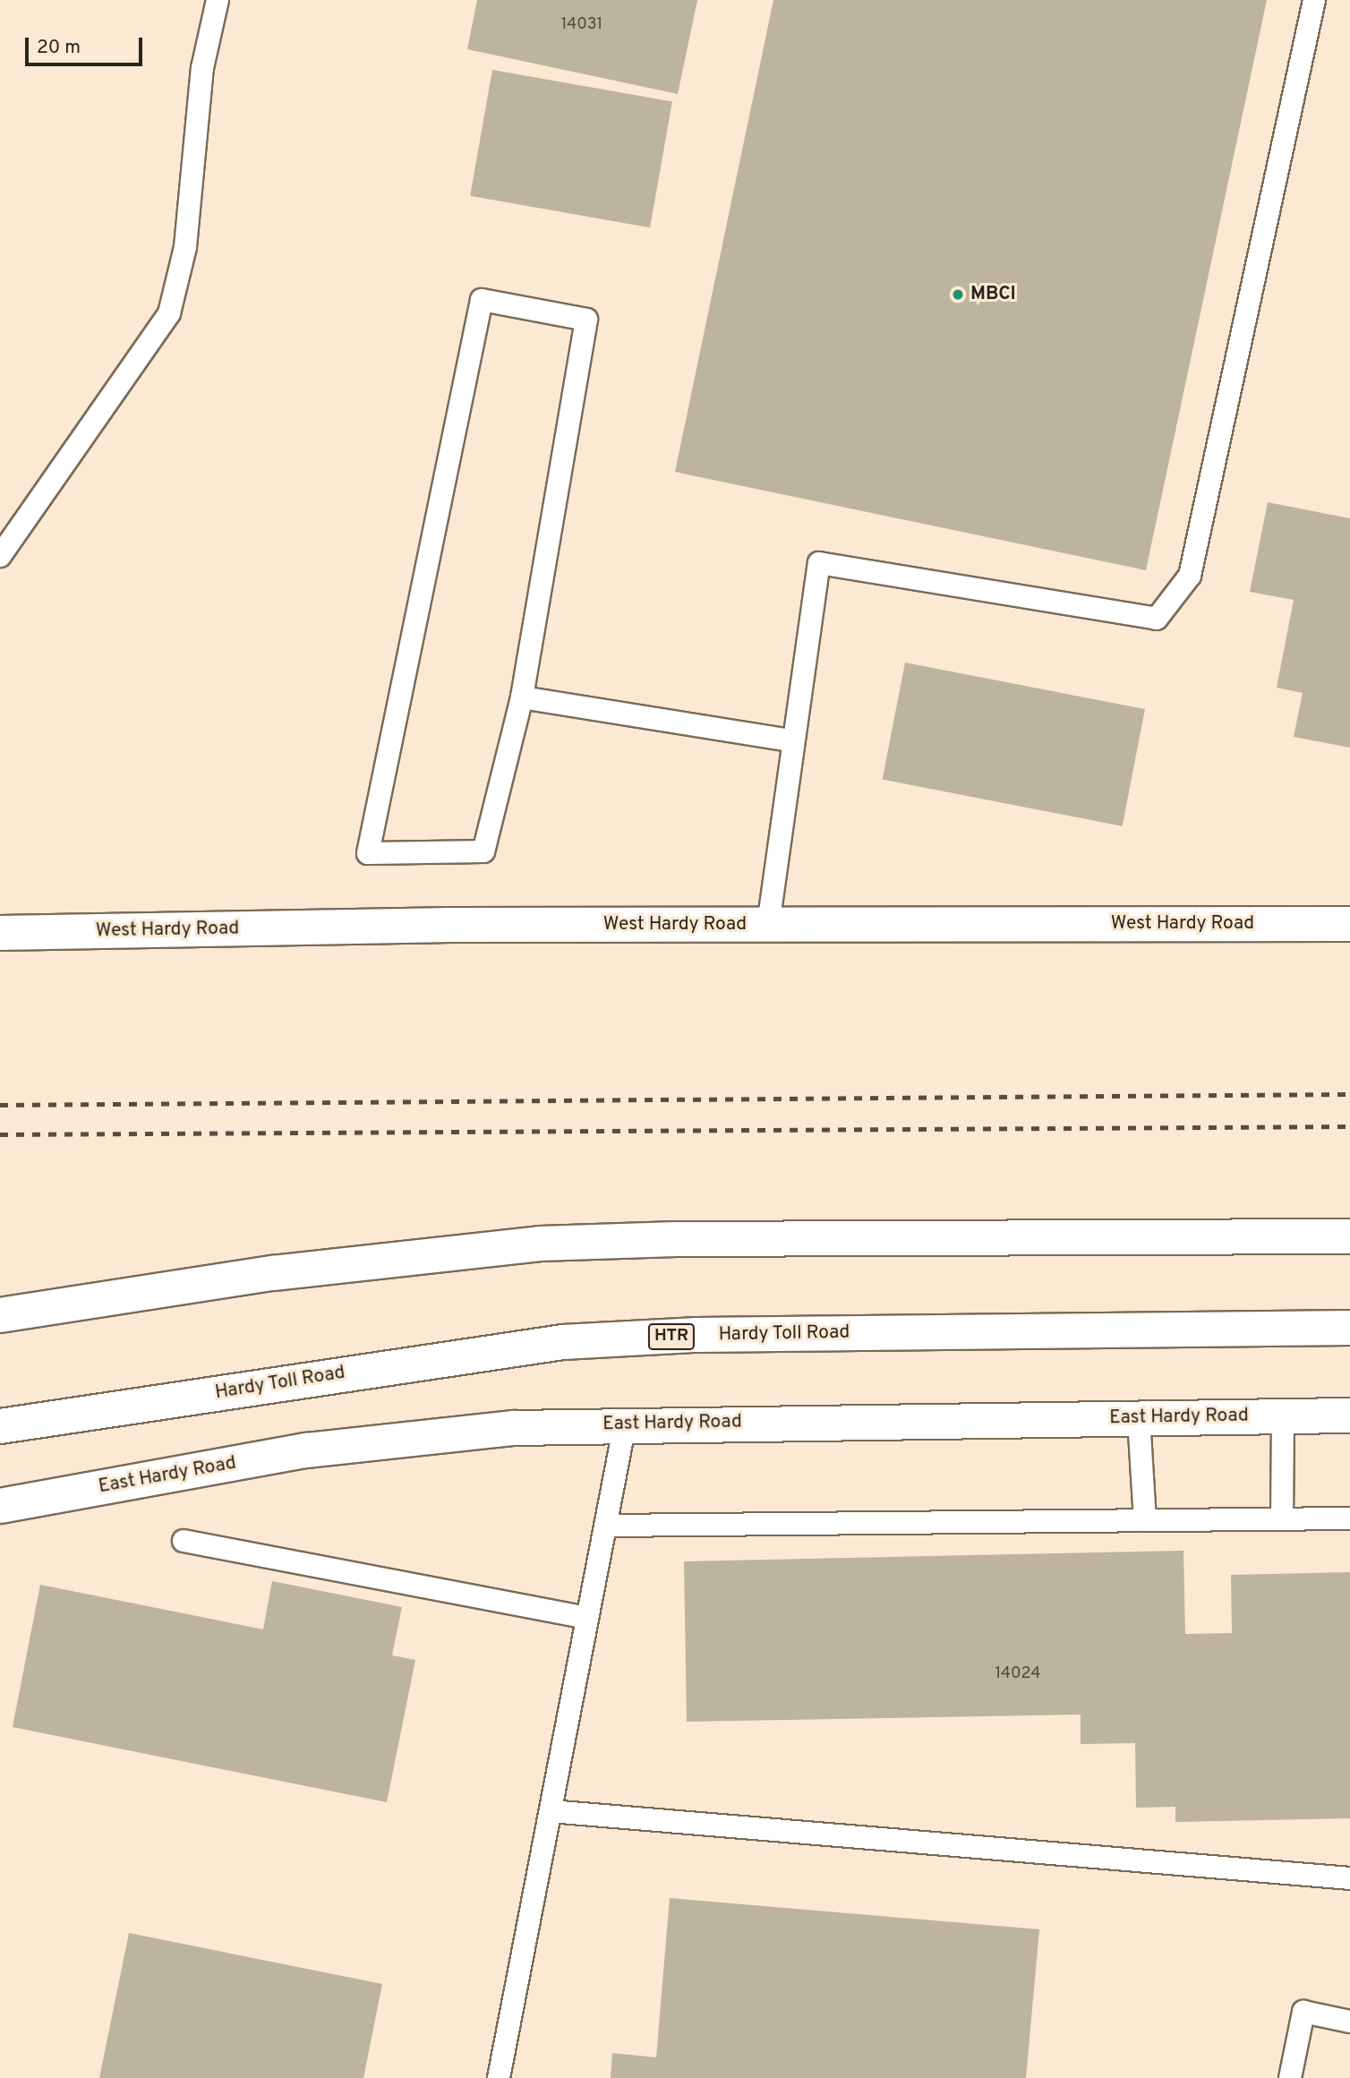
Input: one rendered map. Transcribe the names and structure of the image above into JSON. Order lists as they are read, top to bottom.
{
  "streets": {
    "main road": [
      "West Hardy Road",
      "Hardy Toll Road",
      "HTR",
      "East Hardy Road"
    ]
  },
  "places": ["MBCI"],
  "house_numbers": ["14031", "14024"],
  "scale_bar": "20 m"
}
